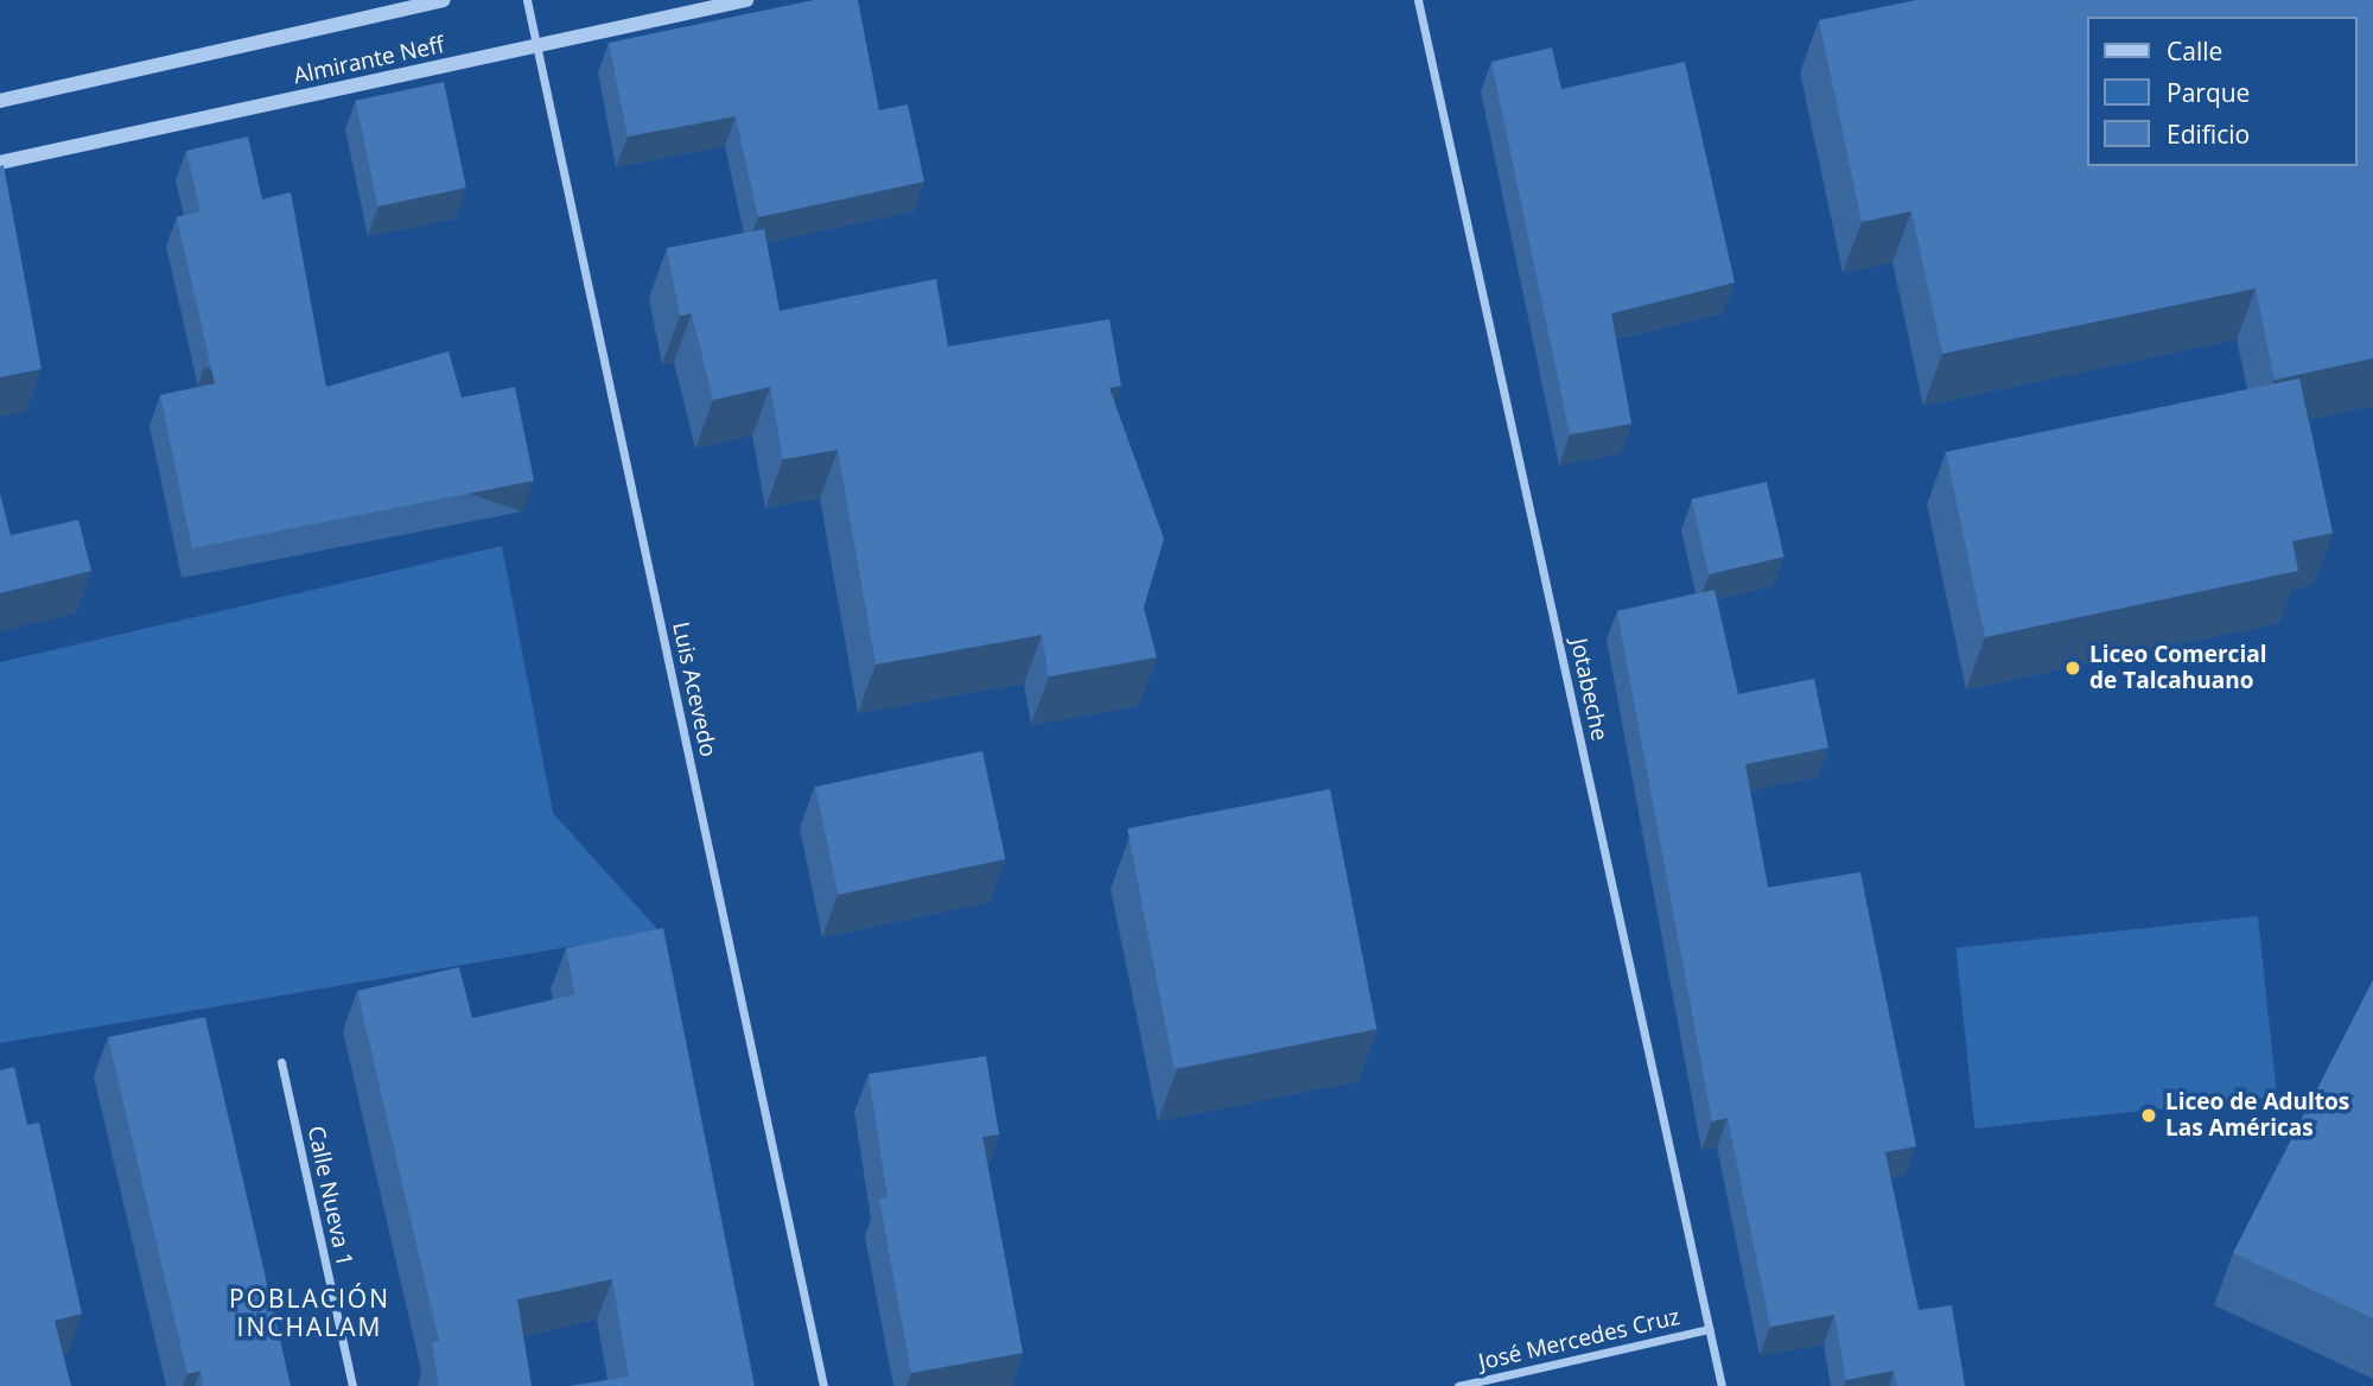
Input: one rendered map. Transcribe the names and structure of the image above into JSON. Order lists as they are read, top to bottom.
{
  "streets": {
    "street": [
      "Almirante Neff",
      "Luis Acevedo",
      "Jotabeche",
      "Calle Nueva 1",
      "José Mercedes Cruz"
    ]
  },
  "crossings": [
    ["Almirante Neff", "Luis Acevedo"],
    ["Jotabeche", "José Mercedes Cruz"]
  ],
  "districts": ["POBLACIÓN INCHALAM"],
  "places": ["Liceo Comercial de Talcahuano", "Liceo de Adultos Las Américas"],
  "legend": ["Calle", "Parque", "Edificio"]
}
